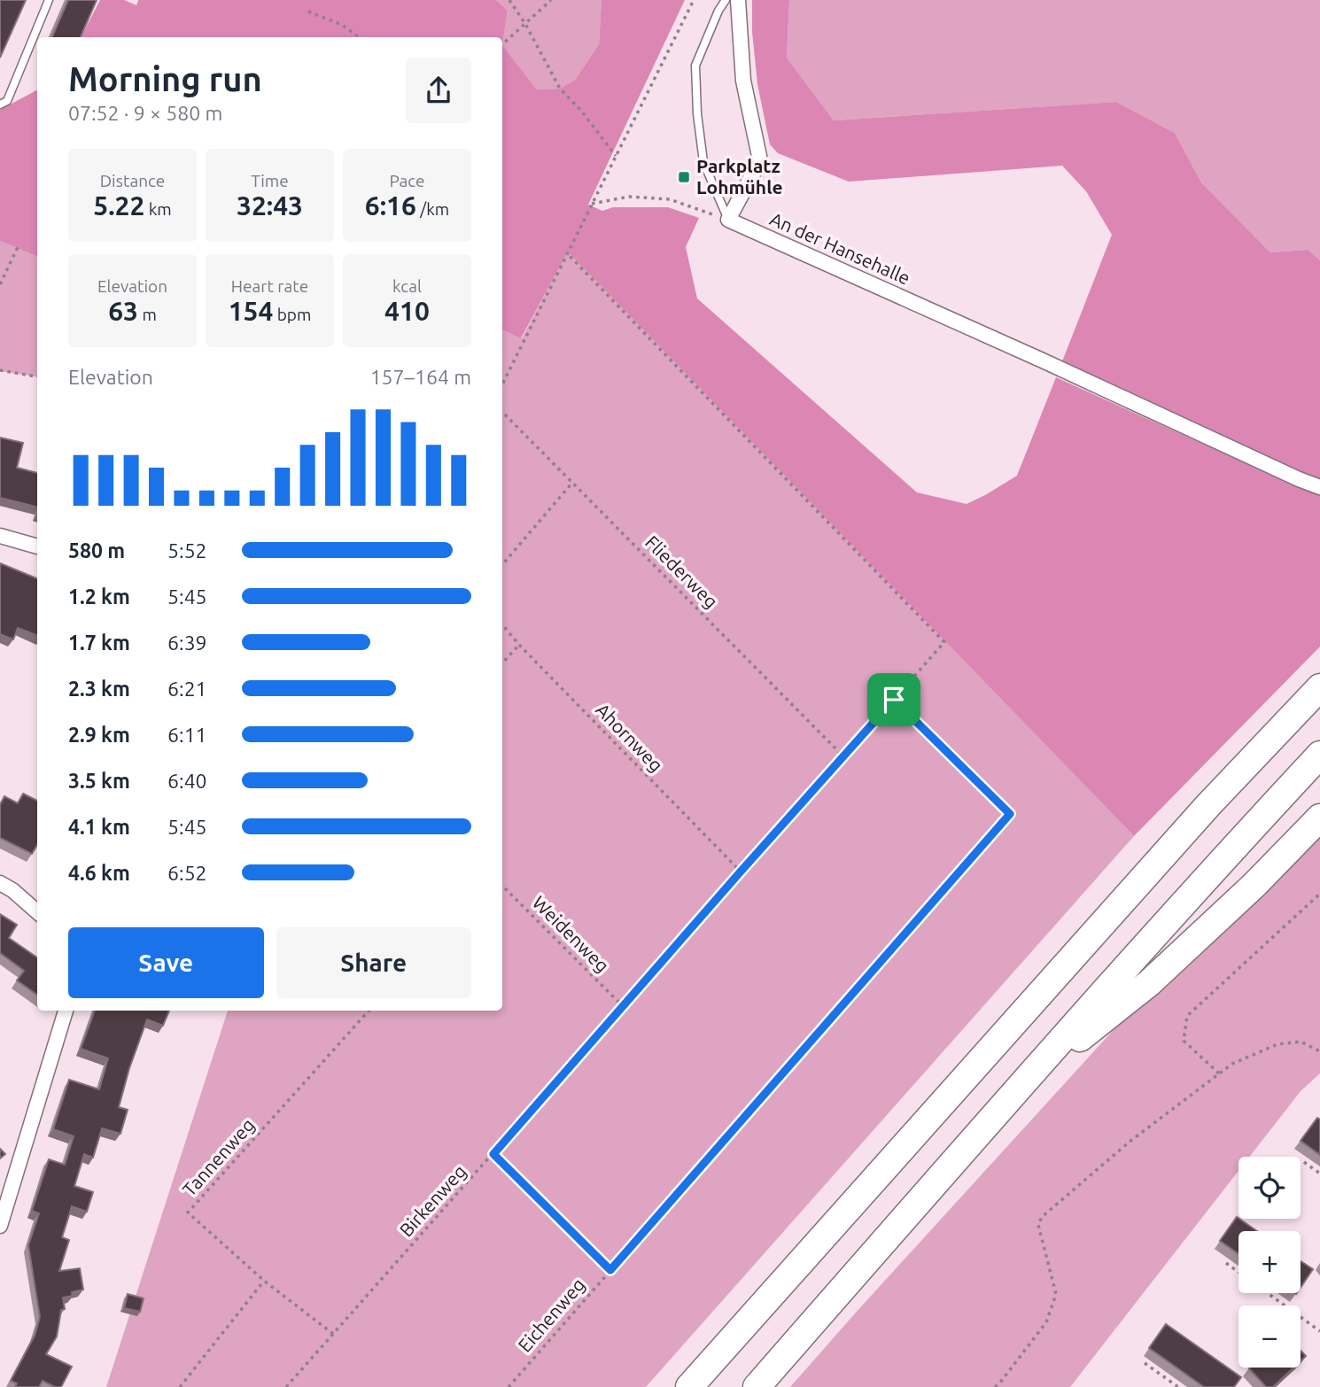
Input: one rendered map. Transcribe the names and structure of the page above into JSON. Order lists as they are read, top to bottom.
{
  "streets": {
    "street": ["An der Hansehalle"],
    "path": [
      "Fliederweg",
      "Ahornweg",
      "Weidenweg",
      "Tannenweg",
      "Birkenweg",
      "Eichenweg"
    ]
  },
  "crossings": [
    ["Fliederweg", "Birkenweg"],
    ["Ahornweg", "Birkenweg"],
    ["Weidenweg", "Birkenweg"],
    ["Tannenweg", "Birkenweg"],
    ["Birkenweg", "Eichenweg"]
  ],
  "places": {
    "transit": ["Parkplatz Lohmühle"]
  },
  "page": {
    "heading": ["Morning run", "07:52 · 9 × 580 m"],
    "stats": [
      ["Distance", "5.22 km"],
      ["Time", "32:43"],
      ["Pace", "6:16 /km"],
      ["Elevation", "63 m"],
      ["Heart rate", "154 bpm"],
      ["kcal", "410"]
    ],
    "chart": ["Elevation", "157–164 m"],
    "list": [
      {
        "name": "580 m",
        "note": "5:52"
      },
      {
        "name": "1.2 km",
        "note": "5:45"
      },
      {
        "name": "1.7 km",
        "note": "6:39"
      },
      {
        "name": "2.3 km",
        "note": "6:21"
      },
      {
        "name": "2.9 km",
        "note": "6:11"
      },
      {
        "name": "3.5 km",
        "note": "6:40"
      },
      {
        "name": "4.1 km",
        "note": "5:45"
      },
      {
        "name": "4.6 km",
        "note": "6:52"
      }
    ],
    "buttons": ["Save", "Share"],
    "map_buttons": ["+", "−"]
  }
}
